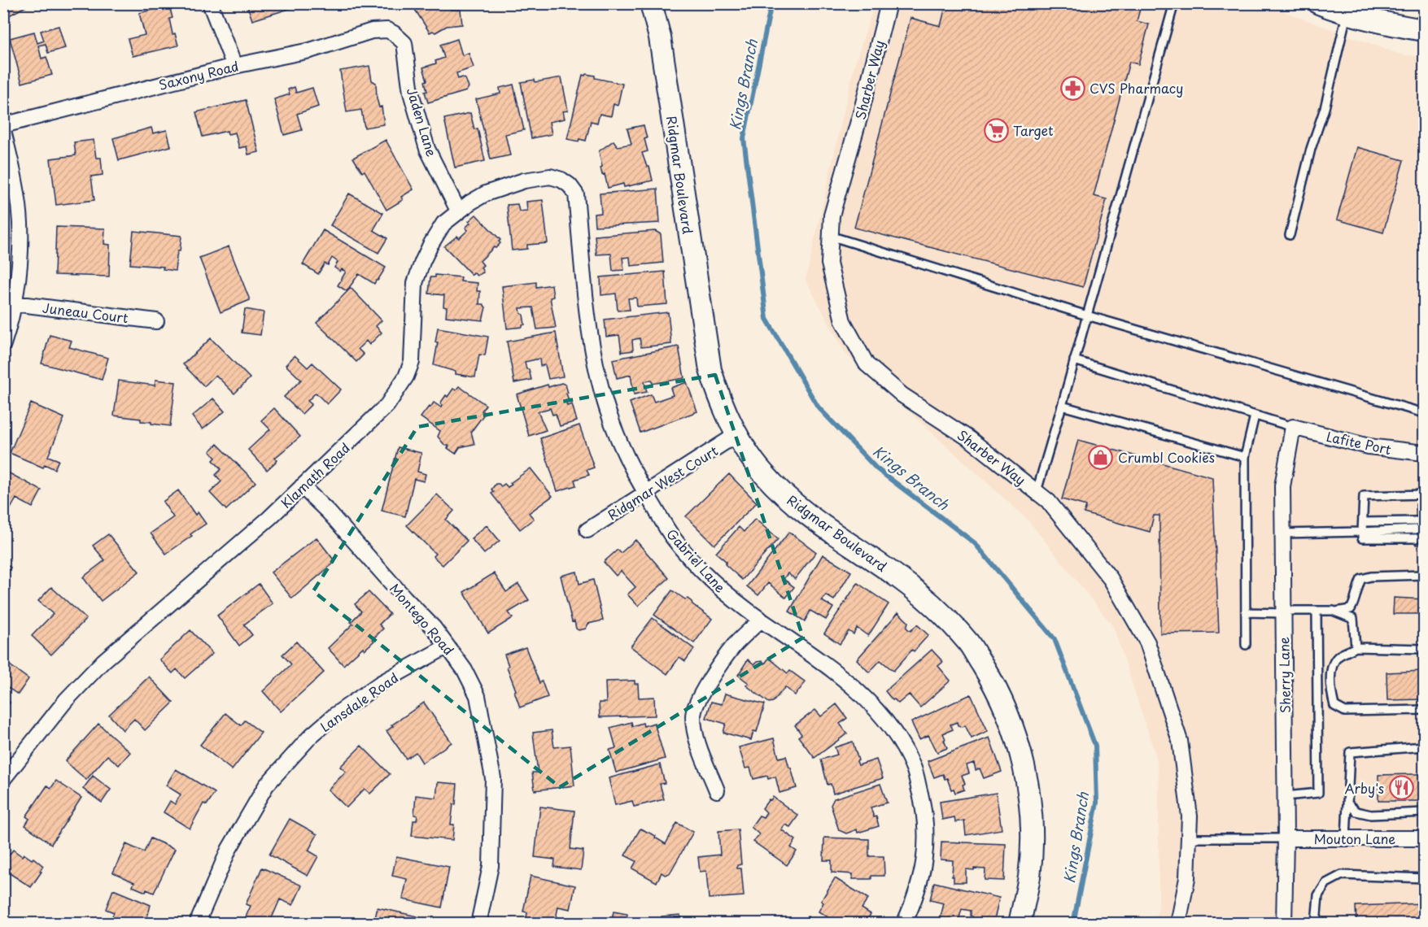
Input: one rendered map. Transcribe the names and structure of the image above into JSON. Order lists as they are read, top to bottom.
{
  "streets": {
    "street": [
      "Saxony Road",
      "Sharber Way",
      "Jaden Lane",
      "Ridgmar Boulevard",
      "Juneau Court",
      "Lafite Port",
      "Klamath Road",
      "Ridgmar West Court",
      "Gabriel Lane",
      "Montego Road",
      "Sherry Lane",
      "Lansdale Road",
      "Mouton Lane"
    ]
  },
  "crossings": [
    ["Saxony Road", "Jaden Lane"],
    ["Jaden Lane", "Klamath Road"],
    ["Ridgmar Boulevard", "Ridgmar West Court"],
    ["Lafite Port", "Sherry Lane"],
    ["Klamath Road", "Gabriel Lane"],
    ["Klamath Road", "Montego Road"],
    ["Ridgmar West Court", "Gabriel Lane"],
    ["Montego Road", "Lansdale Road"],
    ["Sherry Lane", "Mouton Lane"]
  ],
  "water": ["Kings Branch"],
  "places": {
    "pharmacy": ["CVS Pharmacy"],
    "supermarket": ["Target"],
    "shop": ["Crumbl Cookies"],
    "restaurant": ["Arby's"]
  }
}
